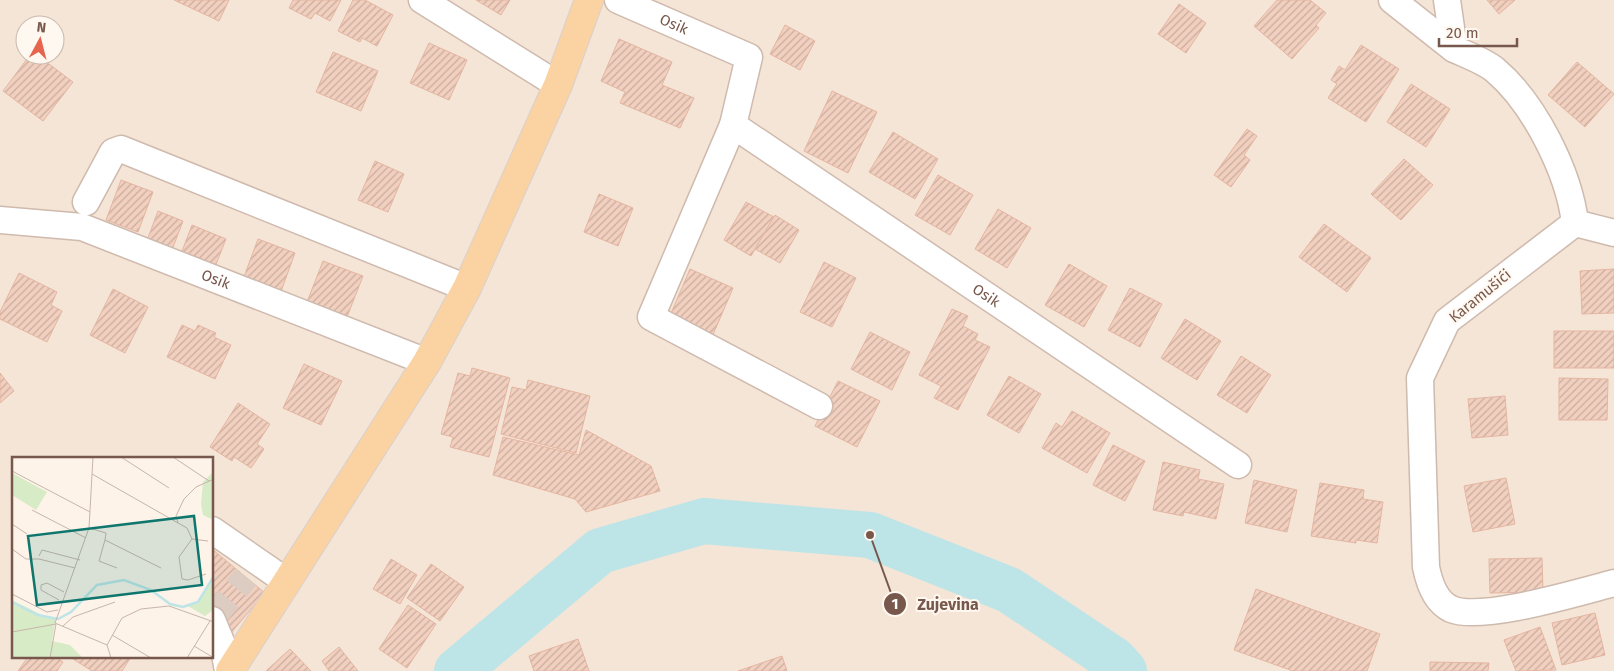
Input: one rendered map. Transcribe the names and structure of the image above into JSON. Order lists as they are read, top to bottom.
{
  "streets": {
    "street": ["Osik", "Karamušići"]
  },
  "places": ["Zujevina"],
  "scale_bar": "20 m",
  "north": "top"
}
